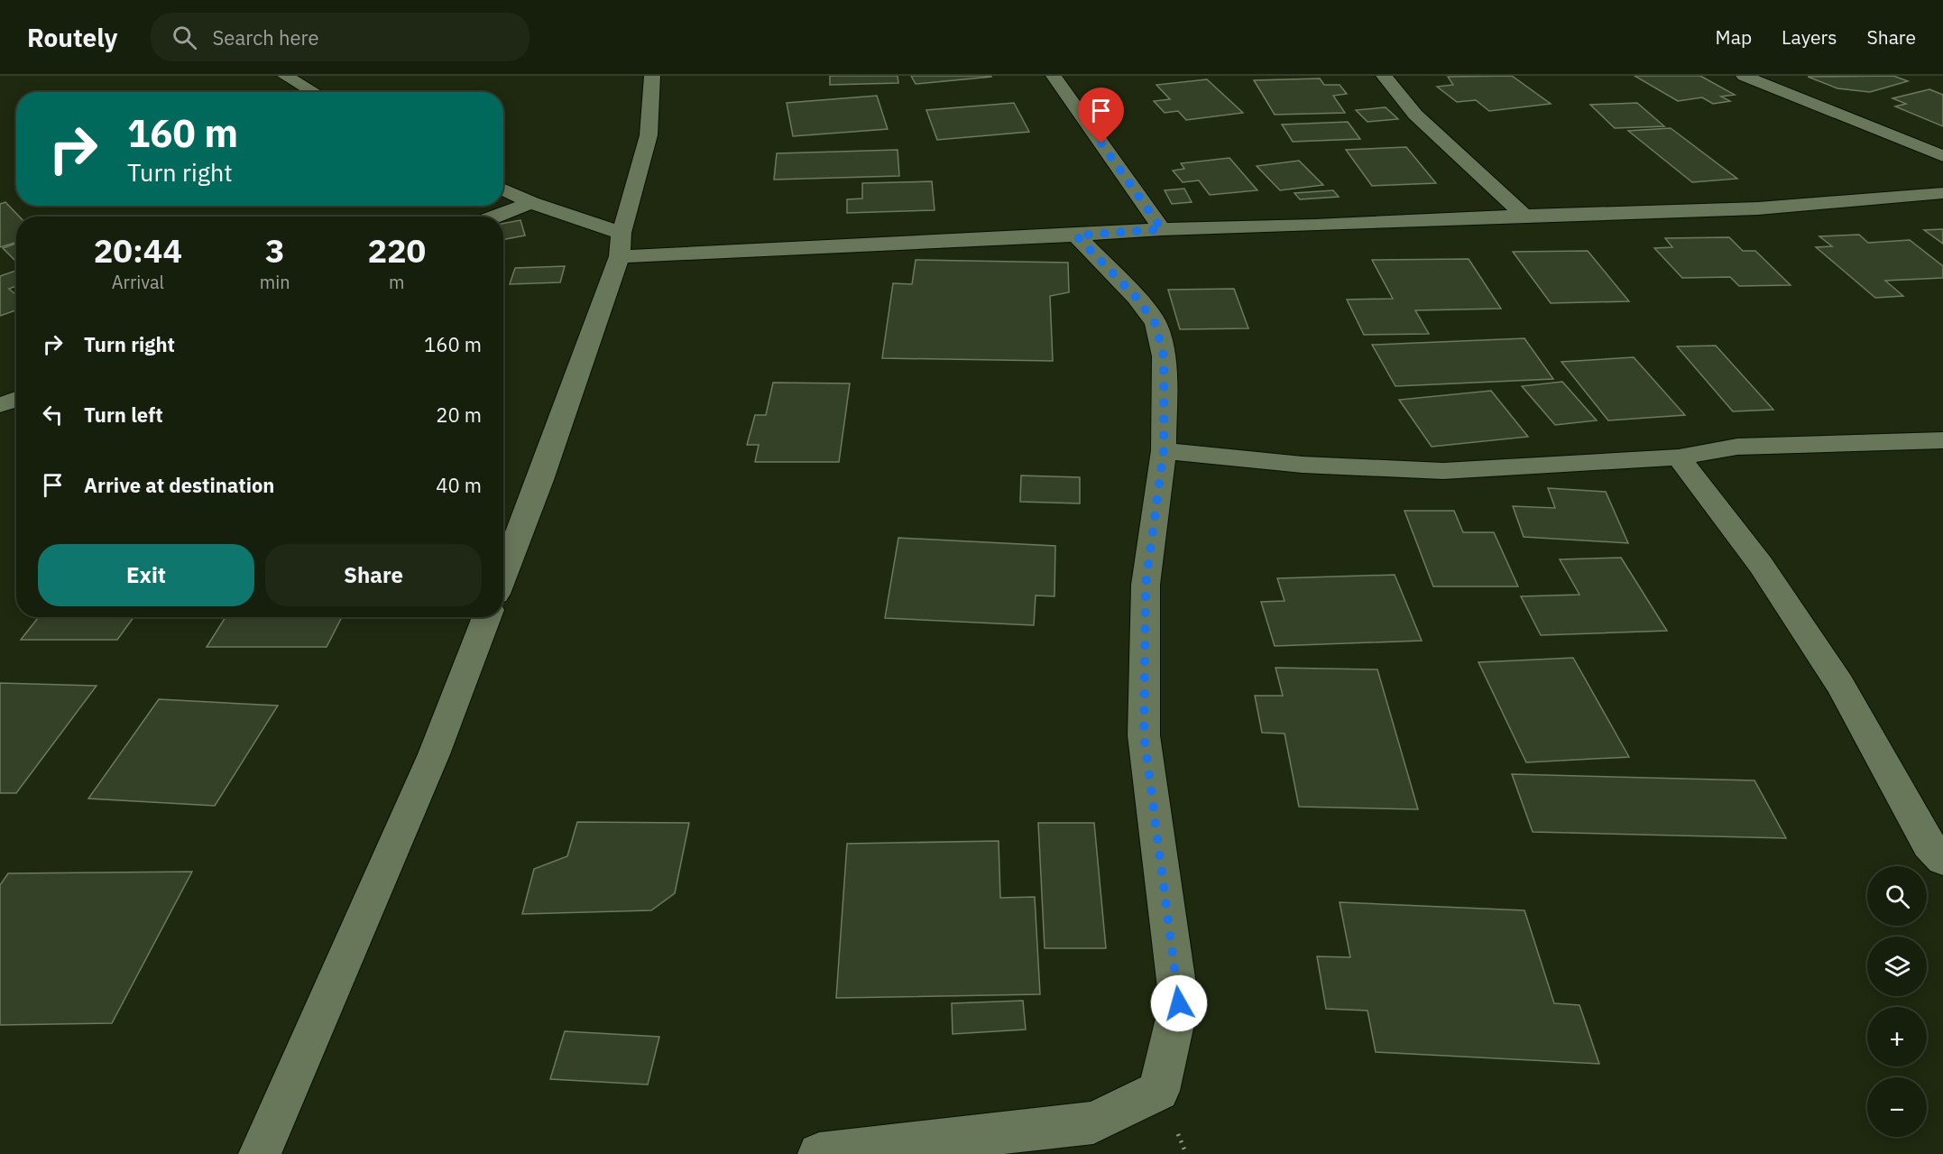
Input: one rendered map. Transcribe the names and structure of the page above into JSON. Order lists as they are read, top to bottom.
{
  "page": {
    "header": "Routely",
    "search": "Search here",
    "nav": ["Map", "Layers", "Share"],
    "turn": ["160 m", "Turn right"],
    "eta": [
      "20:44",
      "Arrival",
      "3",
      "min",
      "220",
      "m"
    ],
    "list": [
      {
        "name": "Turn right",
        "value": "160 m"
      },
      {
        "name": "Turn left",
        "value": "20 m"
      },
      {
        "name": "Arrive at destination",
        "value": "40 m"
      }
    ],
    "buttons": ["Exit", "Share"],
    "map_buttons": ["+", "−"]
  }
}
